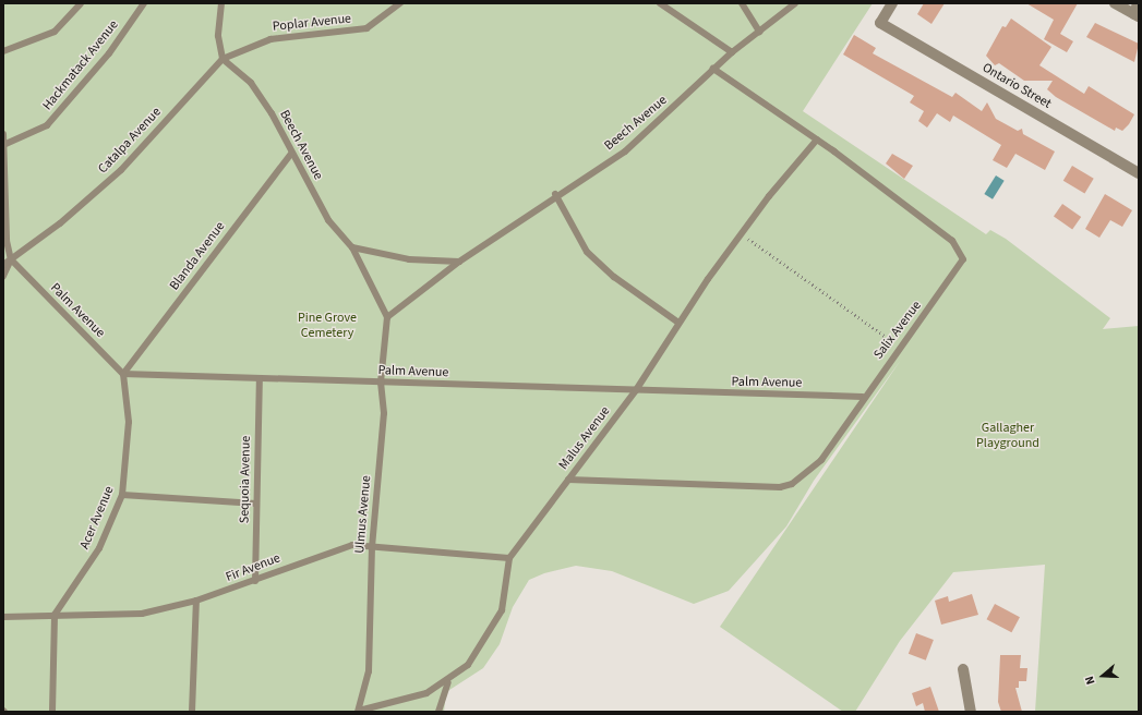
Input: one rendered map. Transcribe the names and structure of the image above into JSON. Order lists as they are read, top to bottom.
{
  "streets": {
    "street": ["Ontario Street"],
    "lane": [
      "Poplar Avenue",
      "Hackmatack Avenue",
      "Beech Avenue",
      "Catalpa Avenue",
      "Blanda Avenue",
      "Palm Avenue",
      "Salix Avenue",
      "Malus Avenue",
      "Sequoia Avenue",
      "Ulmus Avenue",
      "Acer Avenue",
      "Fir Avenue"
    ]
  },
  "crossings": [
    ["Poplar Avenue", "Beech Avenue"],
    ["Poplar Avenue", "Catalpa Avenue"],
    ["Beech Avenue", "Catalpa Avenue"],
    ["Beech Avenue", "Blanda Avenue"],
    ["Beech Avenue", "Salix Avenue"],
    ["Beech Avenue", "Ulmus Avenue"],
    ["Catalpa Avenue", "Palm Avenue"],
    ["Blanda Avenue", "Palm Avenue"],
    ["Blanda Avenue", "Acer Avenue"],
    ["Palm Avenue", "Salix Avenue"],
    ["Palm Avenue", "Malus Avenue"],
    ["Palm Avenue", "Sequoia Avenue"],
    ["Palm Avenue", "Ulmus Avenue"],
    ["Palm Avenue", "Acer Avenue"],
    ["Salix Avenue", "Malus Avenue"],
    ["Malus Avenue", "Ulmus Avenue"],
    ["Malus Avenue", "Fir Avenue"],
    ["Sequoia Avenue", "Fir Avenue"],
    ["Ulmus Avenue", "Fir Avenue"],
    ["Acer Avenue", "Fir Avenue"]
  ],
  "parks": ["Pine Grove Cemetery", "Gallagher Playground"],
  "north": "left"
}
